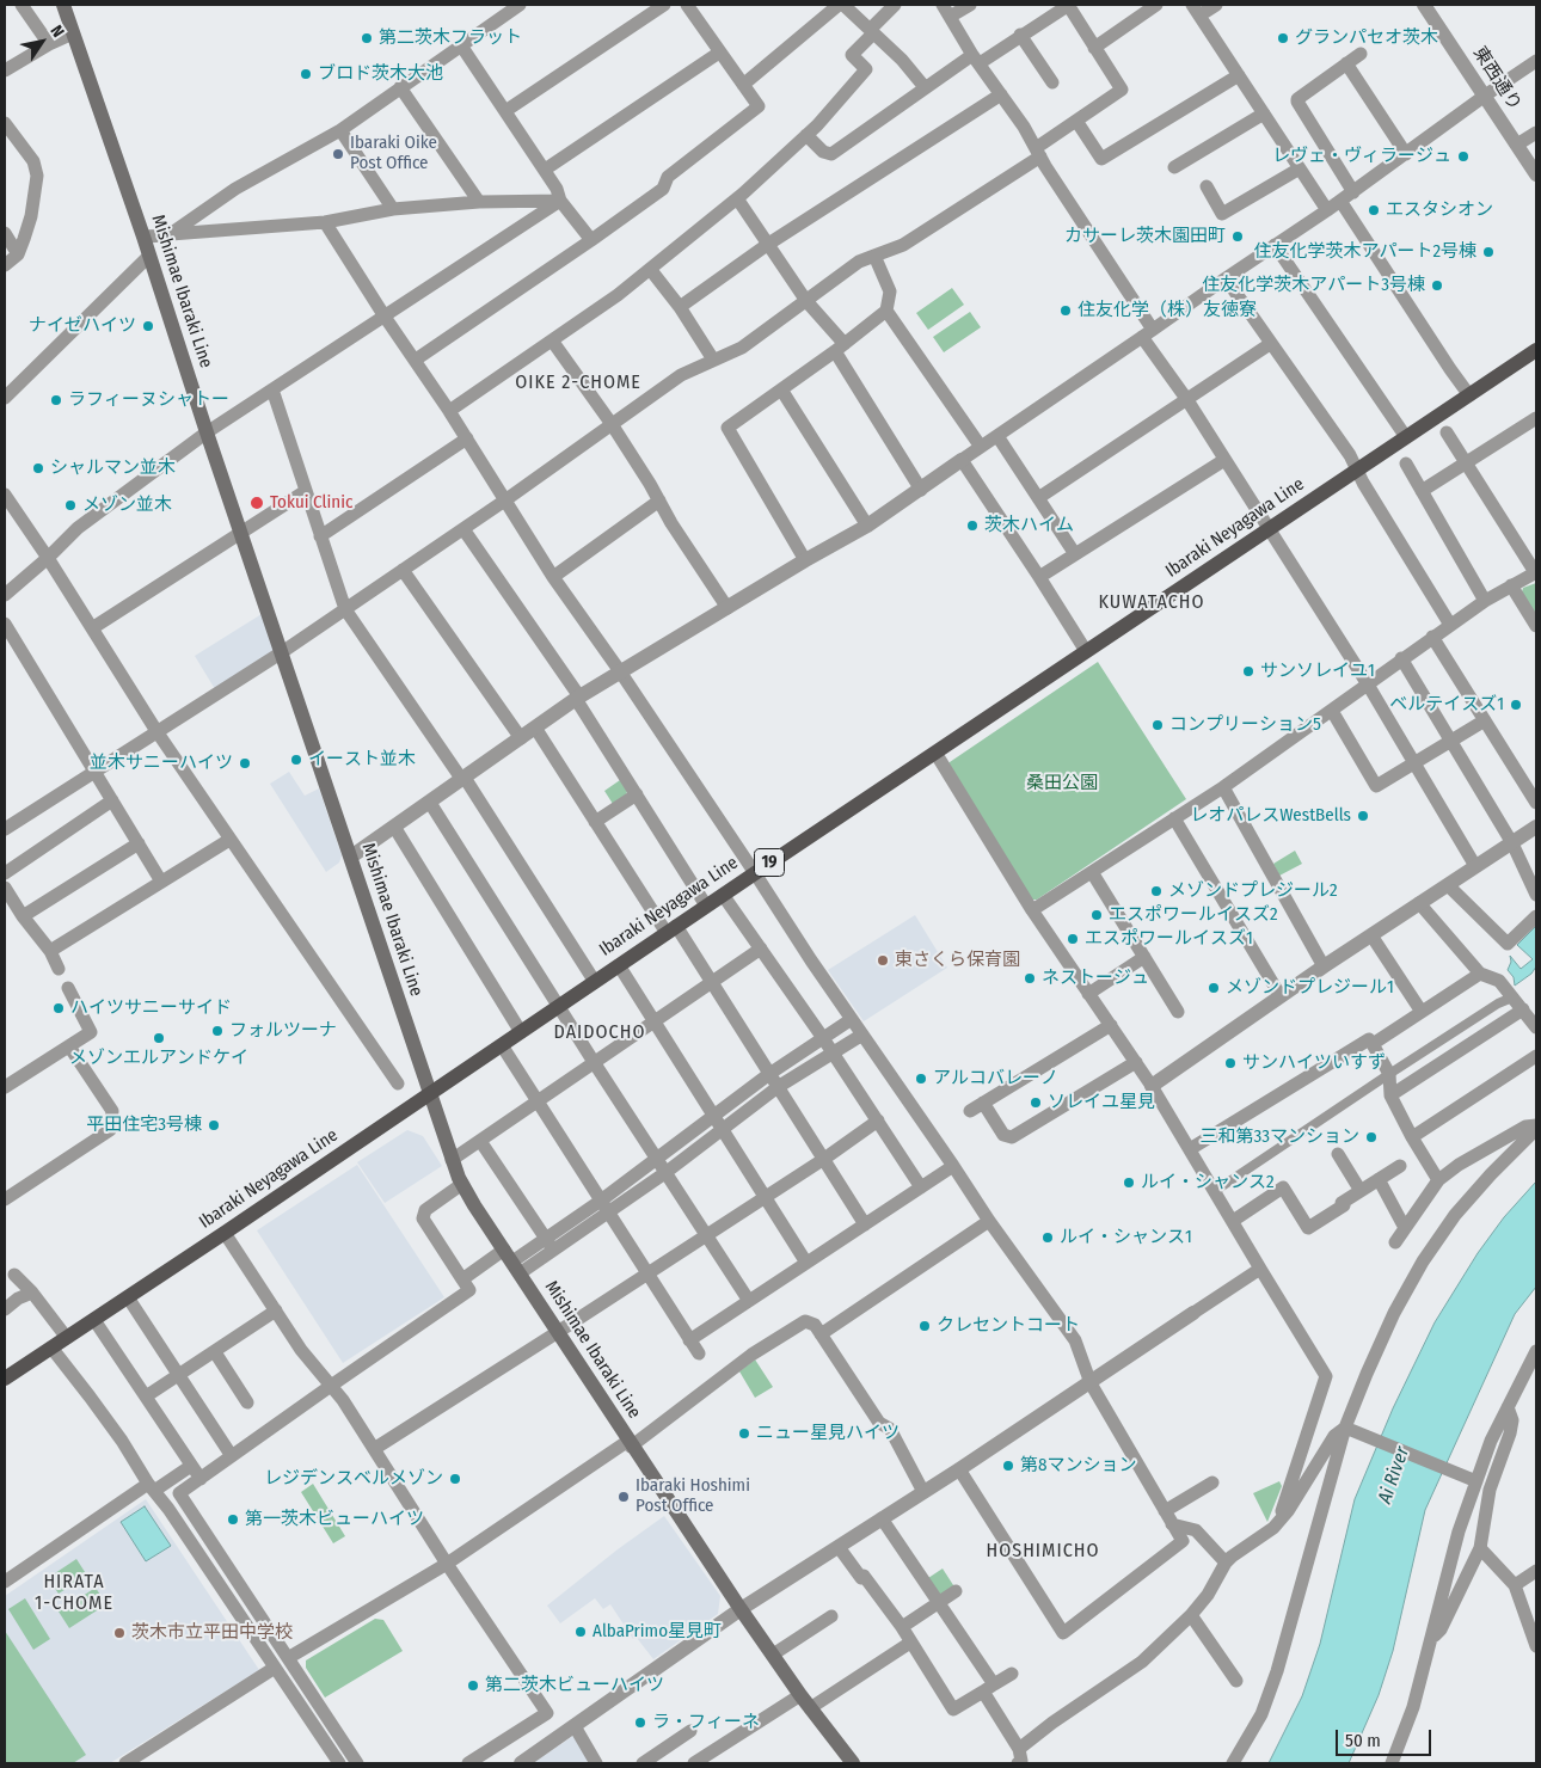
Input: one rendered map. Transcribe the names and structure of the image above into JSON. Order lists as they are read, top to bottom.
{
  "streets": {
    "main road": ["Mishimae Ibaraki Line", "Ibaraki Neyagawa Line", "19"],
    "street": ["東西通り"]
  },
  "crossings": [
    ["Mishimae Ibaraki Line", "Ibaraki Neyagawa Line"]
  ],
  "districts": [
    "OIKE 2-CHOME",
    "KUWATACHO",
    "DAIDOCHO",
    "HOSHIMICHO",
    "HIRATA 1-CHOME"
  ],
  "water": ["Ai River"],
  "parks": ["桑田公園"],
  "places": [
    "第二茨木フラット",
    "グランパセオ茨木",
    "ブロド茨木大池",
    "Ibaraki Oike Post Office",
    "レヴェ・ヴィラージュ",
    "エスタシオン",
    "カサーレ茨木園田町",
    "住友化学茨木アパート2号棟",
    "住友化学茨木アパート3号棟",
    "住友化学（株）友徳寮",
    "ナイゼハイツ",
    "ラフィーヌシャトー",
    "シャルマン並木",
    "Tokui Clinic",
    "メゾン並木",
    "茨木ハイム",
    "サンソレイユ1",
    "ベルテイスズ1",
    "コンプリーション5",
    "イースト並木",
    "並木サニーハイツ",
    "レオパレスWestBells",
    "メゾンドプレジール2",
    "エスポワールイスズ2",
    "エスポワールイスズ1",
    "東さくら保育園",
    "ネストージュ",
    "メゾンドプレジール1",
    "ハイツサニーサイド",
    "フォルツーナ",
    "メゾンエルアンドケイ",
    "サンハイツいすず",
    "アルコバレーノ",
    "ソレイユ星見",
    "平田住宅3号棟",
    "三和第33マンション",
    "ルイ・シャンス2",
    "ルイ・シャンス1",
    "クレセントコート",
    "ニュー星見ハイツ",
    "第8マンション",
    "レジデンスベルメゾン",
    "Ibaraki Hoshimi Post Office",
    "第一茨木ビューハイツ",
    "AlbaPrimo星見町",
    "茨木市立平田中学校",
    "第二茨木ビューハイツ",
    "ラ・フィーネ"
  ],
  "scale_bar": "50 m",
  "north": "top right"
}
